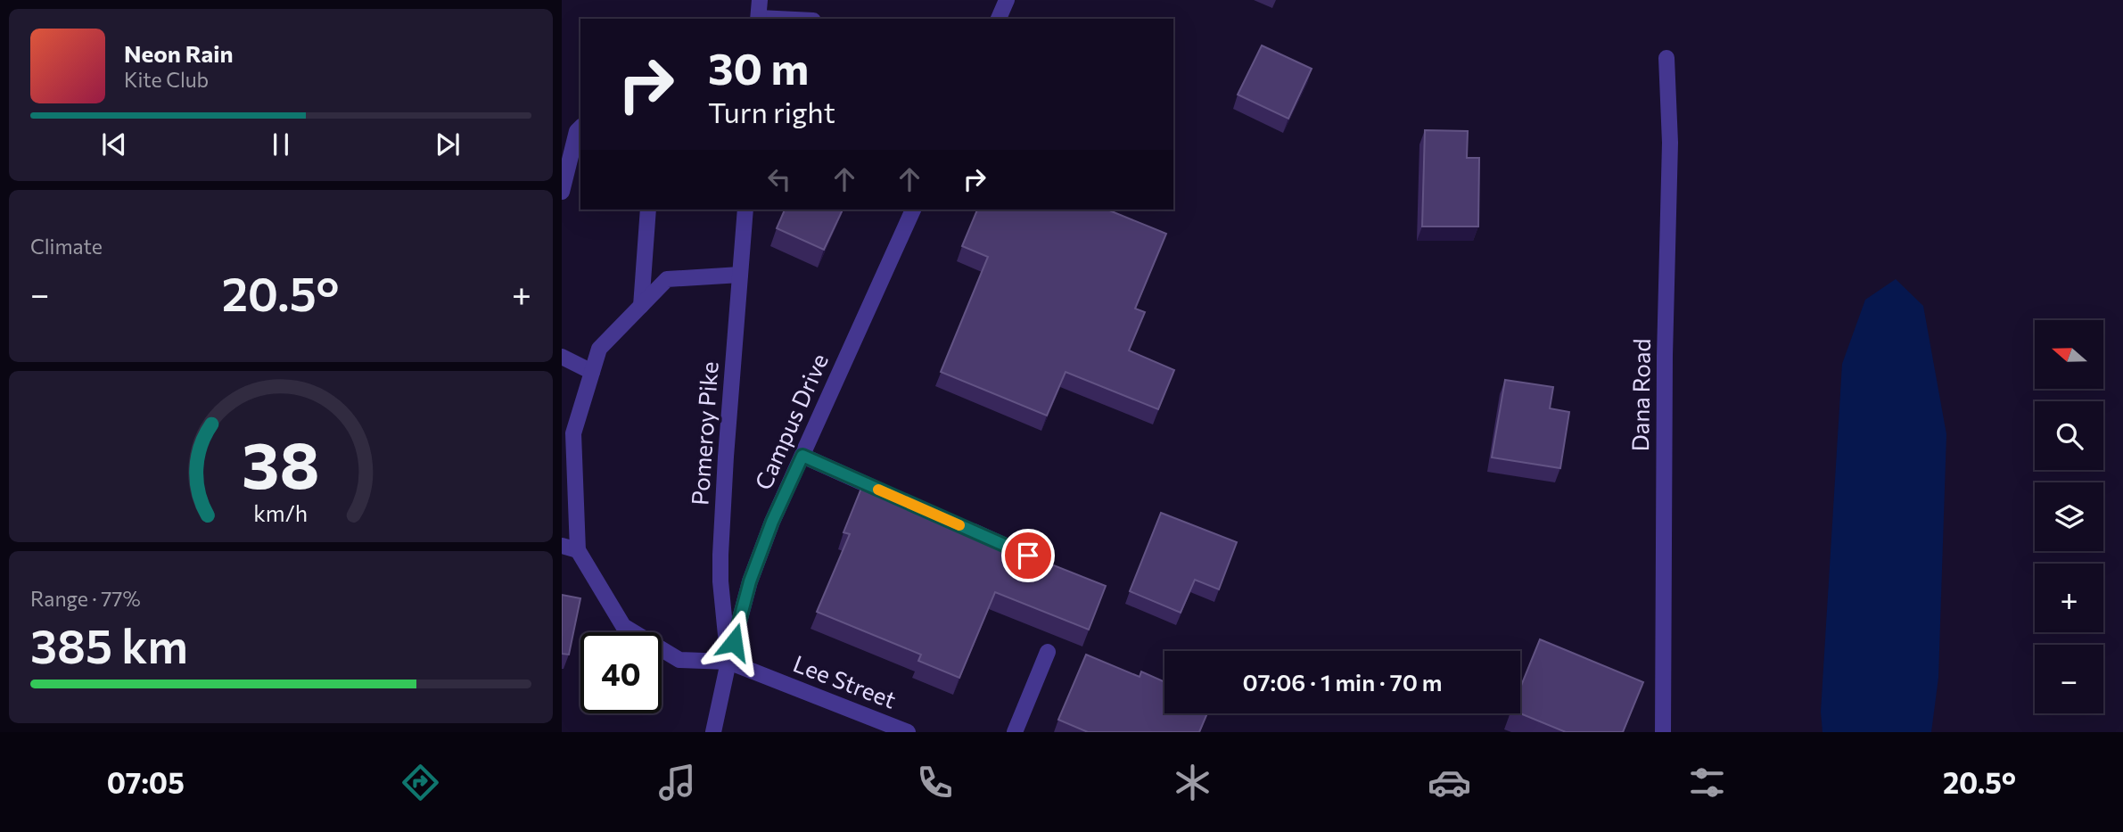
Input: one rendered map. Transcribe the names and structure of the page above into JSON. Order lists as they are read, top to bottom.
{
  "streets": {
    "street": [
      "Dana Road",
      "Campus Drive",
      "Pomeroy Pike",
      "Lee Street"
    ]
  },
  "crossings": [
    ["Campus Drive", "Pomeroy Pike"],
    ["Campus Drive", "Lee Street"],
    ["Pomeroy Pike", "Lee Street"]
  ],
  "north": "left",
  "page": {
    "turn": ["30 m", "Turn right"],
    "song": ["Neon Rain", "Kite Club"],
    "tile": [
      "Climate",
      ["Range · 77%", "385 km"]
    ],
    "heat": ["−", "20.5°", "+"],
    "map_buttons": ["+", "−"],
    "limit": "40",
    "trip": "07:06 · 1 min · 70 m",
    "tabs": ["07:05", "20.5°"],
    "gauge": ["38", "km/h"]
  }
}
